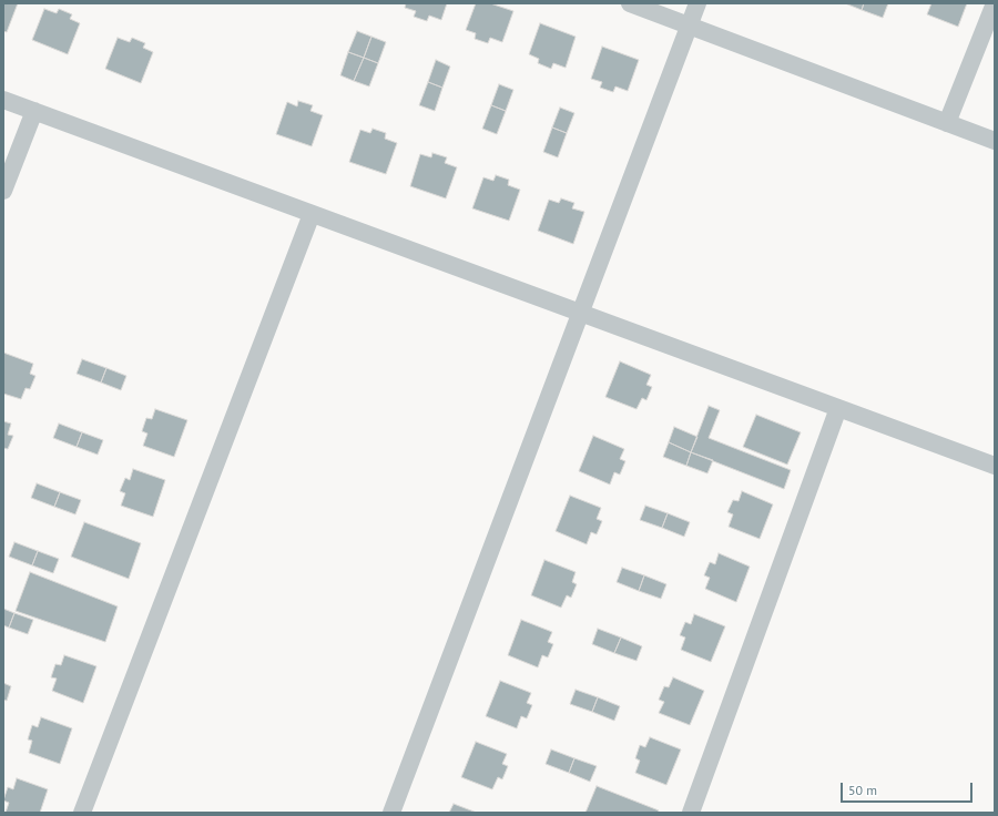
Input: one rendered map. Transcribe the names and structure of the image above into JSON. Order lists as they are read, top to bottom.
{
  "scale_bar": "50 m"
}
